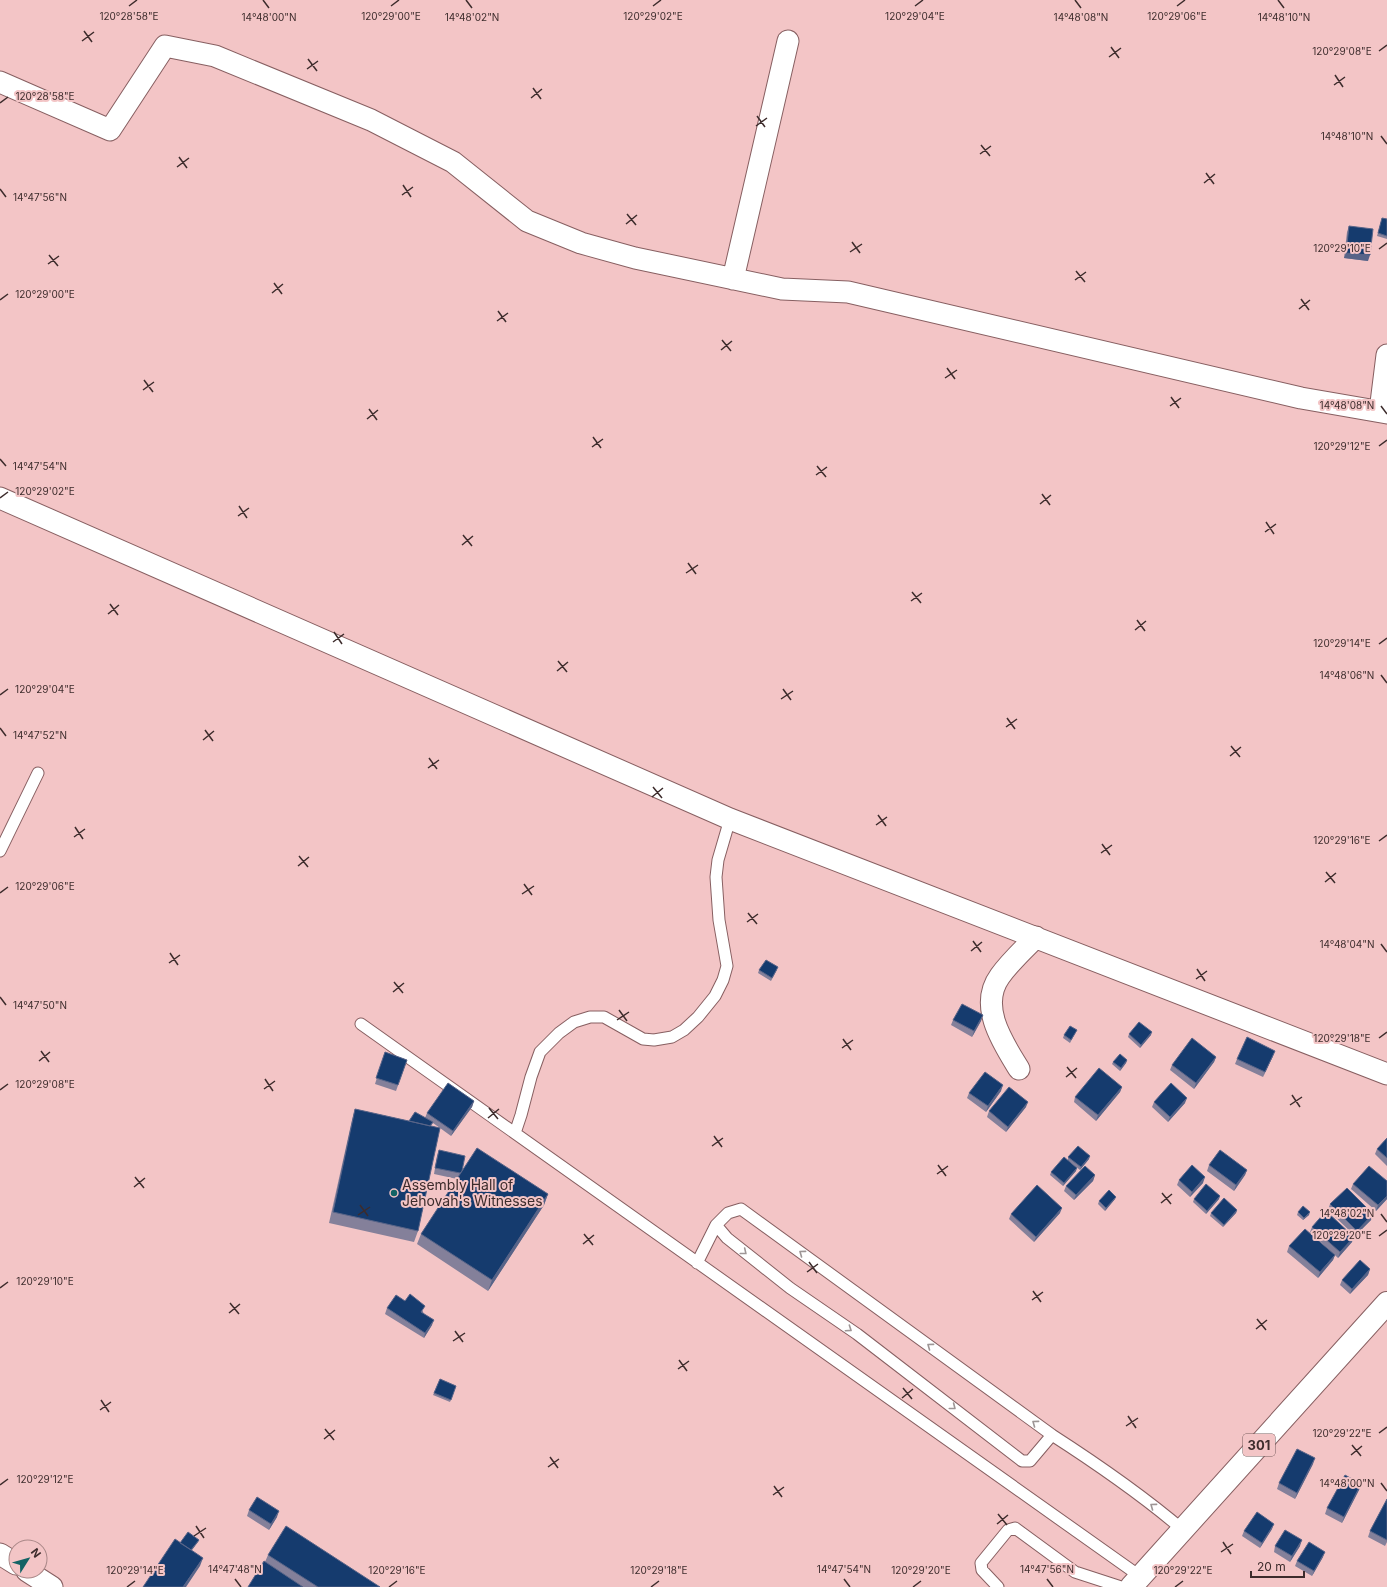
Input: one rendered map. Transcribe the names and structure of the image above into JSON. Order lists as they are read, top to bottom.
{
  "streets": {
    "main road": ["301"]
  },
  "places": ["Assembly Hall of Jehovah's Witnesses"],
  "scale_bar": "20 m",
  "north": "top right",
  "coordinates": [
    "120°28'58\"E",
    "120°29'00\"E",
    "120°29'02\"E",
    "120°29'04\"E",
    "120°29'06\"E",
    "14°48'00\"N",
    "14°48'02\"N",
    "14°48'08\"N",
    "14°48'10\"N",
    "120°29'08\"E",
    "14°47'56\"N",
    "120°29'10\"E",
    "120°29'12\"E",
    "14°47'54\"N",
    "120°29'14\"E",
    "14°48'06\"N",
    "14°47'52\"N",
    "120°29'16\"E",
    "14°48'04\"N",
    "14°47'50\"N",
    "120°29'18\"E",
    "120°29'20\"E",
    "120°29'22\"E",
    "14°47'48\"N"
  ]
}
